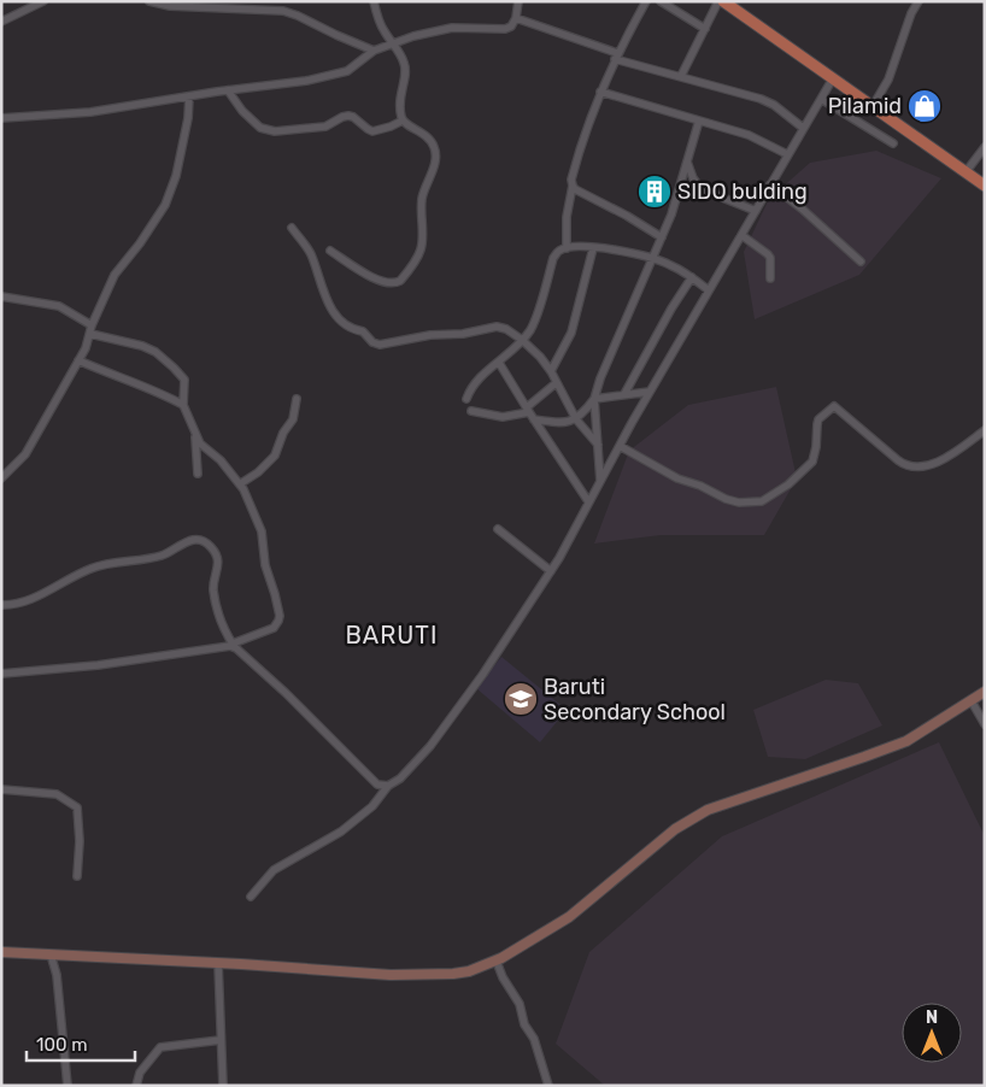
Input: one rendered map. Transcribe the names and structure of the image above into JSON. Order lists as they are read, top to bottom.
{
  "districts": ["BARUTI"],
  "places": {
    "shop": ["Pilamid"],
    "building": ["SIDO bulding"],
    "school or university": ["Baruti Secondary School"]
  },
  "scale_bar": "100 m",
  "north": "top"
}
